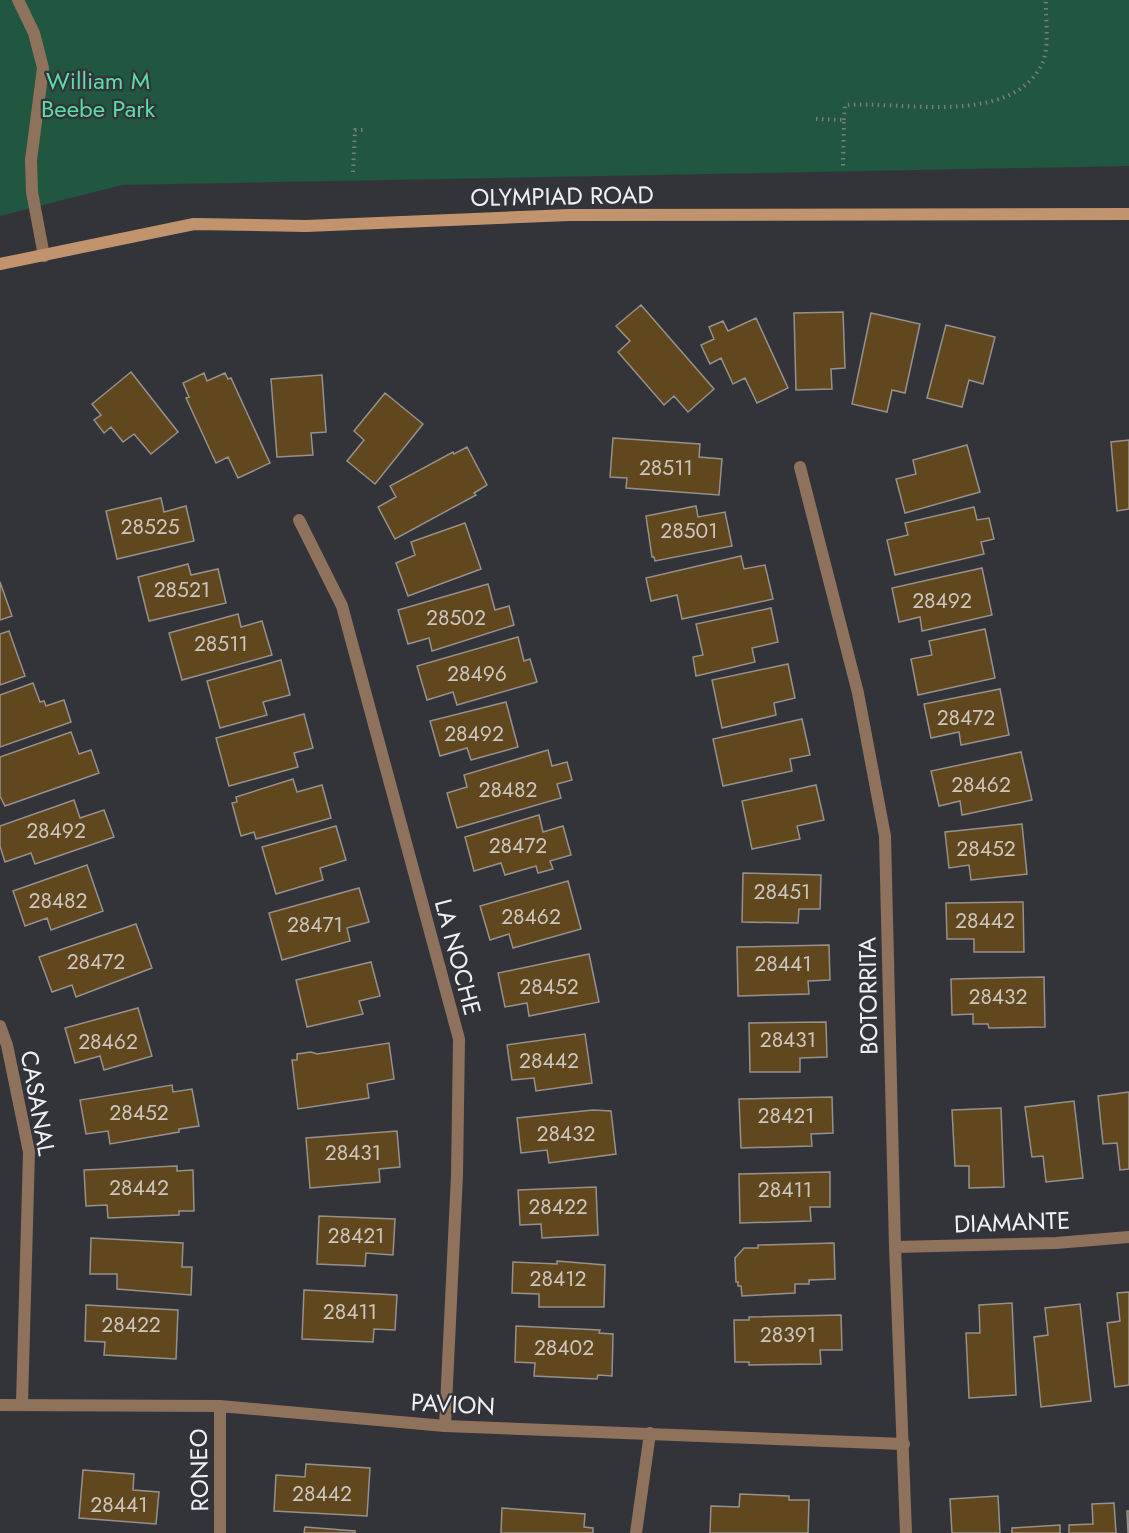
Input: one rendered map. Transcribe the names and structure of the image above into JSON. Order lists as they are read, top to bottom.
{
  "streets": {
    "main road": ["OLYMPIAD ROAD"],
    "street": [
      "LA NOCHE",
      "BOTORRITA",
      "CASANAL",
      "DIAMANTE",
      "PAVION",
      "RONEO"
    ]
  },
  "crossings": [
    ["LA NOCHE", "PAVION"],
    ["BOTORRITA", "DIAMANTE"],
    ["BOTORRITA", "PAVION"],
    ["CASANAL", "PAVION"],
    ["PAVION", "RONEO"]
  ],
  "parks": ["William M Beebe Park"],
  "house_numbers": [
    "28511",
    "28525",
    "28501",
    "28521",
    "28492",
    "28502",
    "28511",
    "28496",
    "28472",
    "28492",
    "28462",
    "28482",
    "28492",
    "28472",
    "28452",
    "28451",
    "28482",
    "28462",
    "28442",
    "28471",
    "28472",
    "28441",
    "28452",
    "28432",
    "28431",
    "28462",
    "28442",
    "28452",
    "28421",
    "28432",
    "28431",
    "28442",
    "28411",
    "28422",
    "28421",
    "28412",
    "28411",
    "28422",
    "28391",
    "28402",
    "28442",
    "28441"
  ]
}
